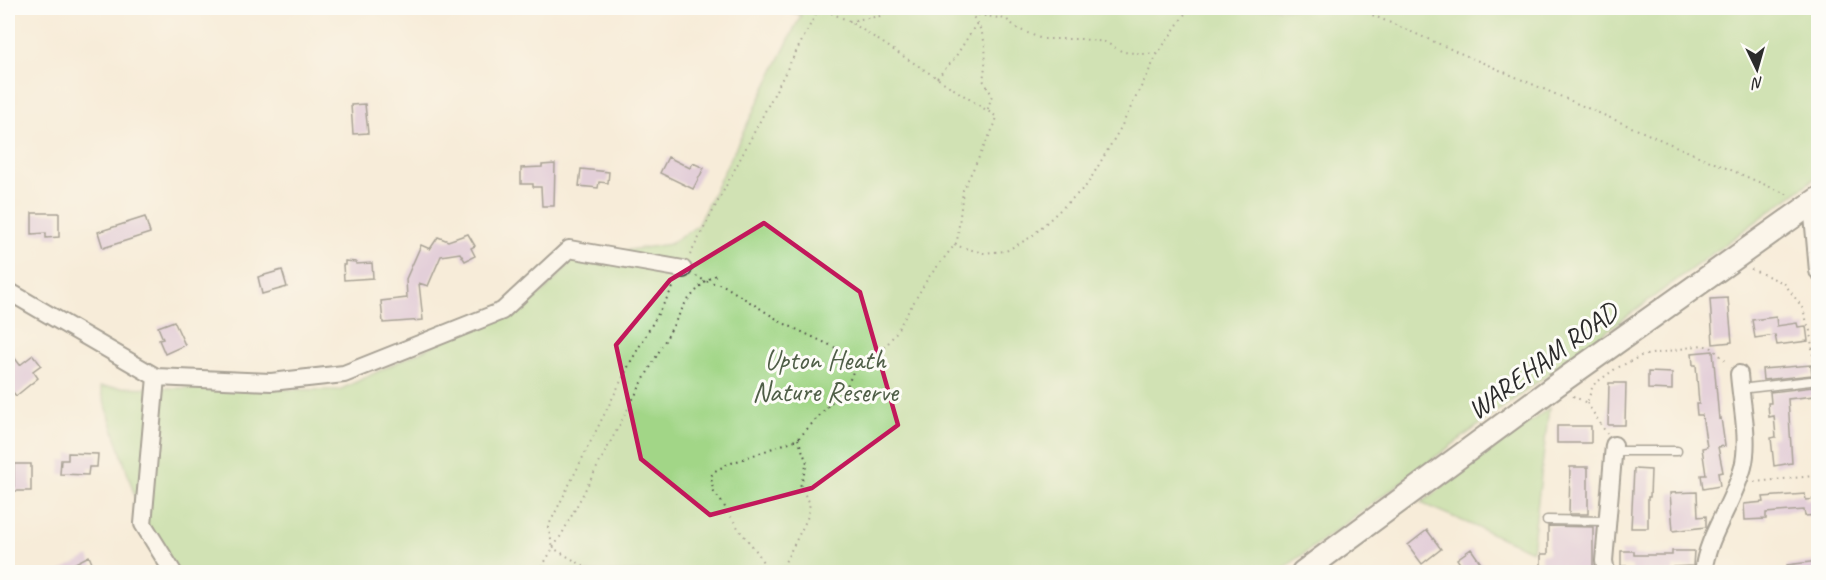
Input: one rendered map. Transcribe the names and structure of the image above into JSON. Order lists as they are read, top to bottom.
{
  "streets": {
    "street": ["WAREHAM ROAD"]
  },
  "parks": ["Upton Heath Nature Reserve"],
  "north": "bottom"
}
